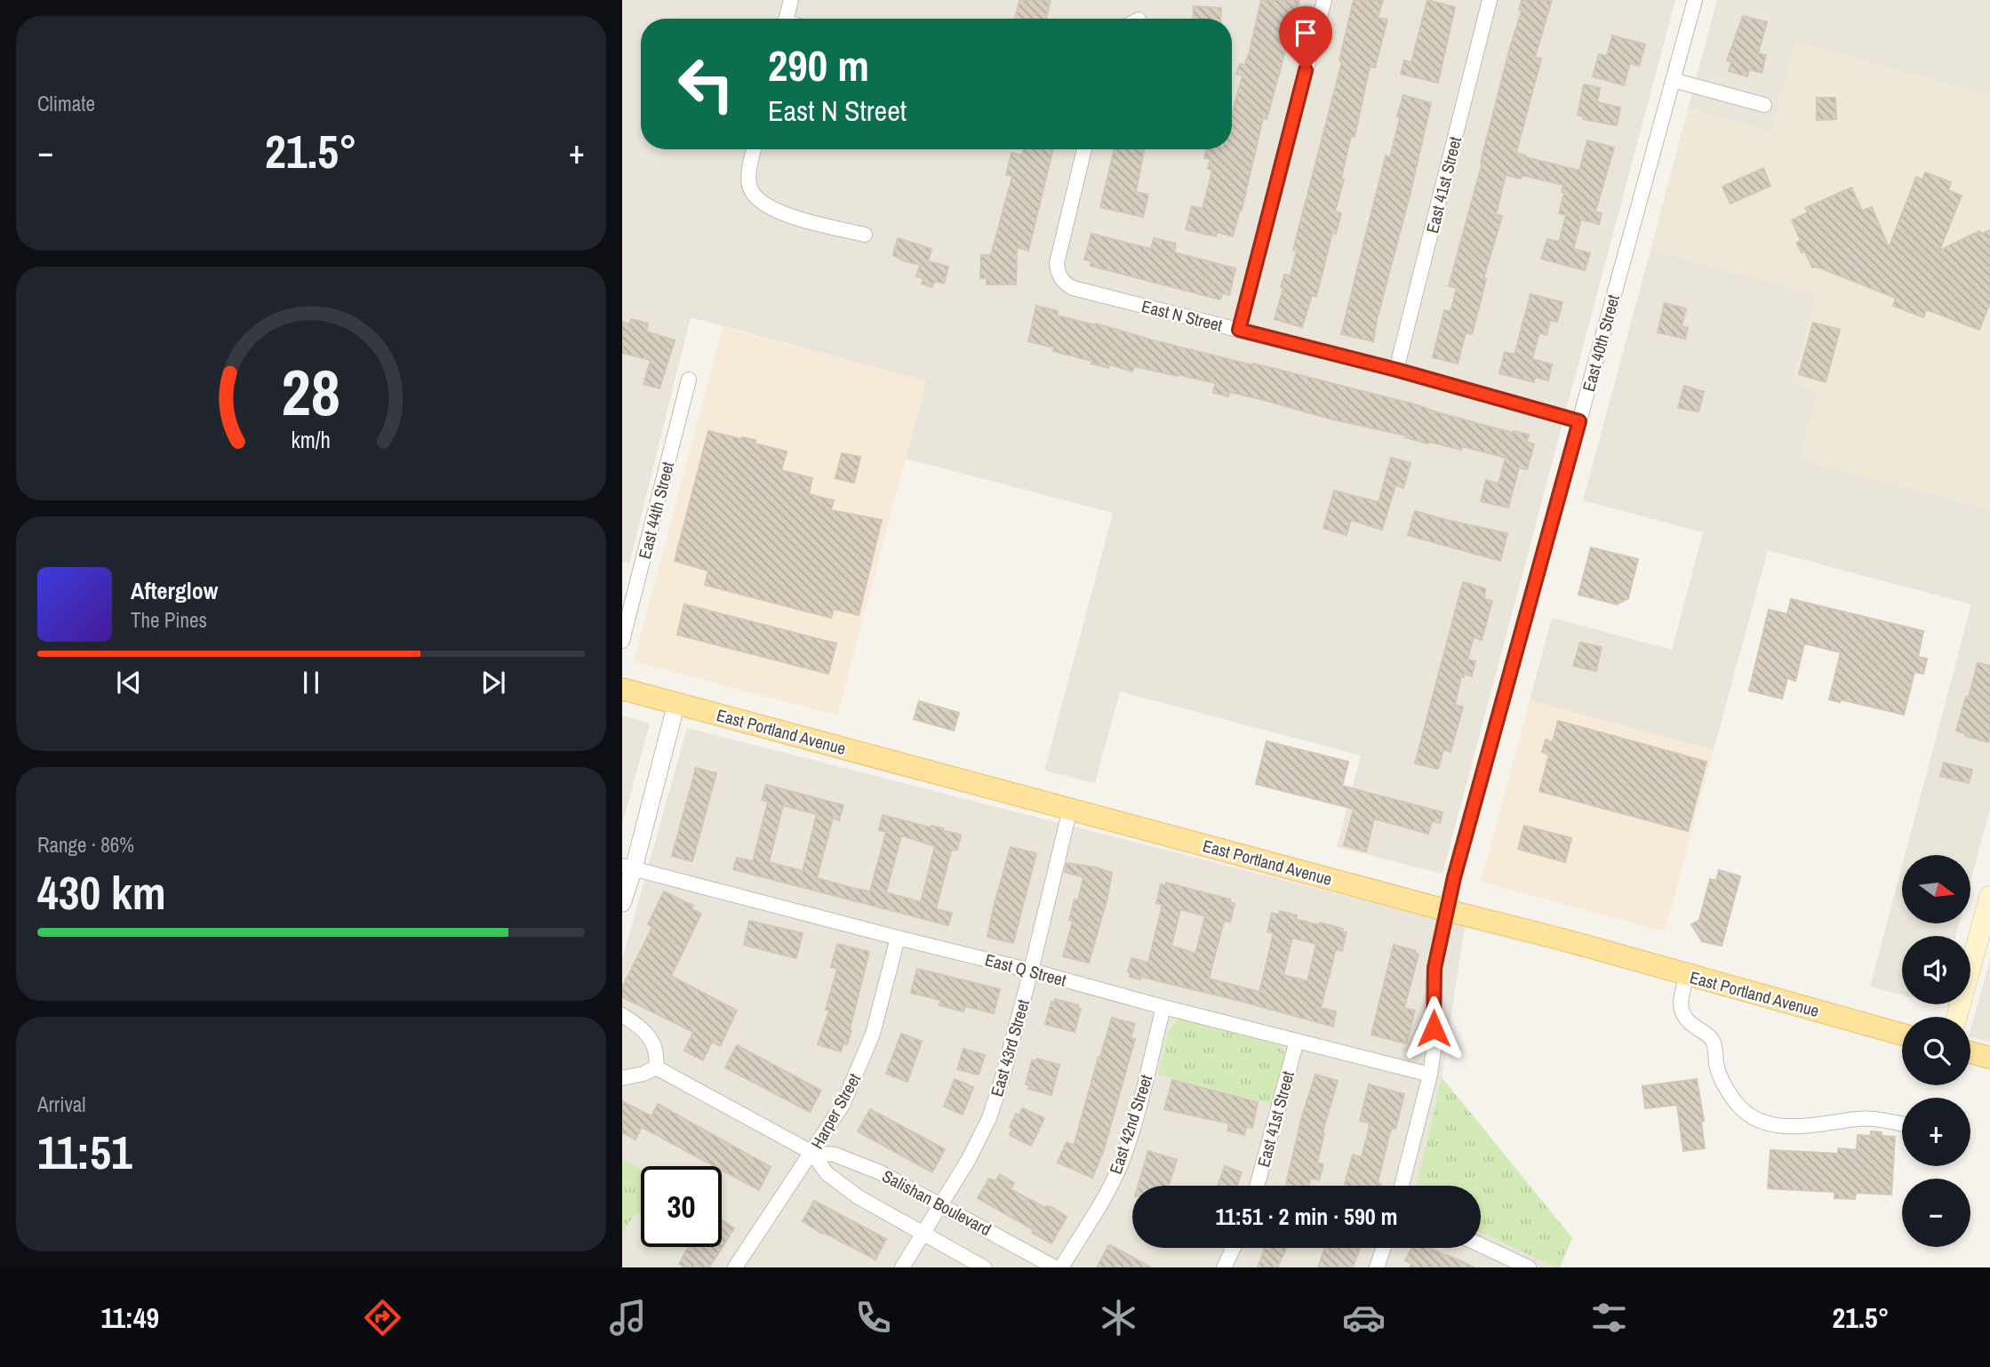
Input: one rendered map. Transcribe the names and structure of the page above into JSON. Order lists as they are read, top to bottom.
{
  "streets": {
    "main road": ["East Portland Avenue"],
    "street": [
      "East 41st Street",
      "East N Street",
      "East 40th Street",
      "East 44th Street",
      "East Q Street",
      "East 43rd Street",
      "Harper Street",
      "East 42nd Street",
      "Salishan Boulevard"
    ]
  },
  "crossings": [
    ["East 41st Street", "East N Street"],
    ["East 41st Street", "East Q Street"],
    ["East N Street", "East 40th Street"],
    ["East 40th Street", "East Portland Avenue"],
    ["East 40th Street", "East Q Street"],
    ["East Portland Avenue", "East 43rd Street"],
    ["East Q Street", "East 43rd Street"],
    ["East Q Street", "Harper Street"],
    ["East Q Street", "East 42nd Street"],
    ["East 43rd Street", "Salishan Boulevard"],
    ["Harper Street", "Salishan Boulevard"]
  ],
  "north": "right",
  "page": {
    "tile": [
      "Climate",
      ["Range · 86%", "430 km"],
      ["Arrival", "11:51"]
    ],
    "turn": ["290 m", "East N Street"],
    "heat": ["−", "21.5°", "+"],
    "song": ["Afterglow", "The Pines"],
    "map_buttons": ["+", "−"],
    "limit": "30",
    "trip": "11:51 · 2 min · 590 m",
    "tabs": ["11:49", "21.5°"],
    "gauge": ["28", "km/h"]
  }
}
